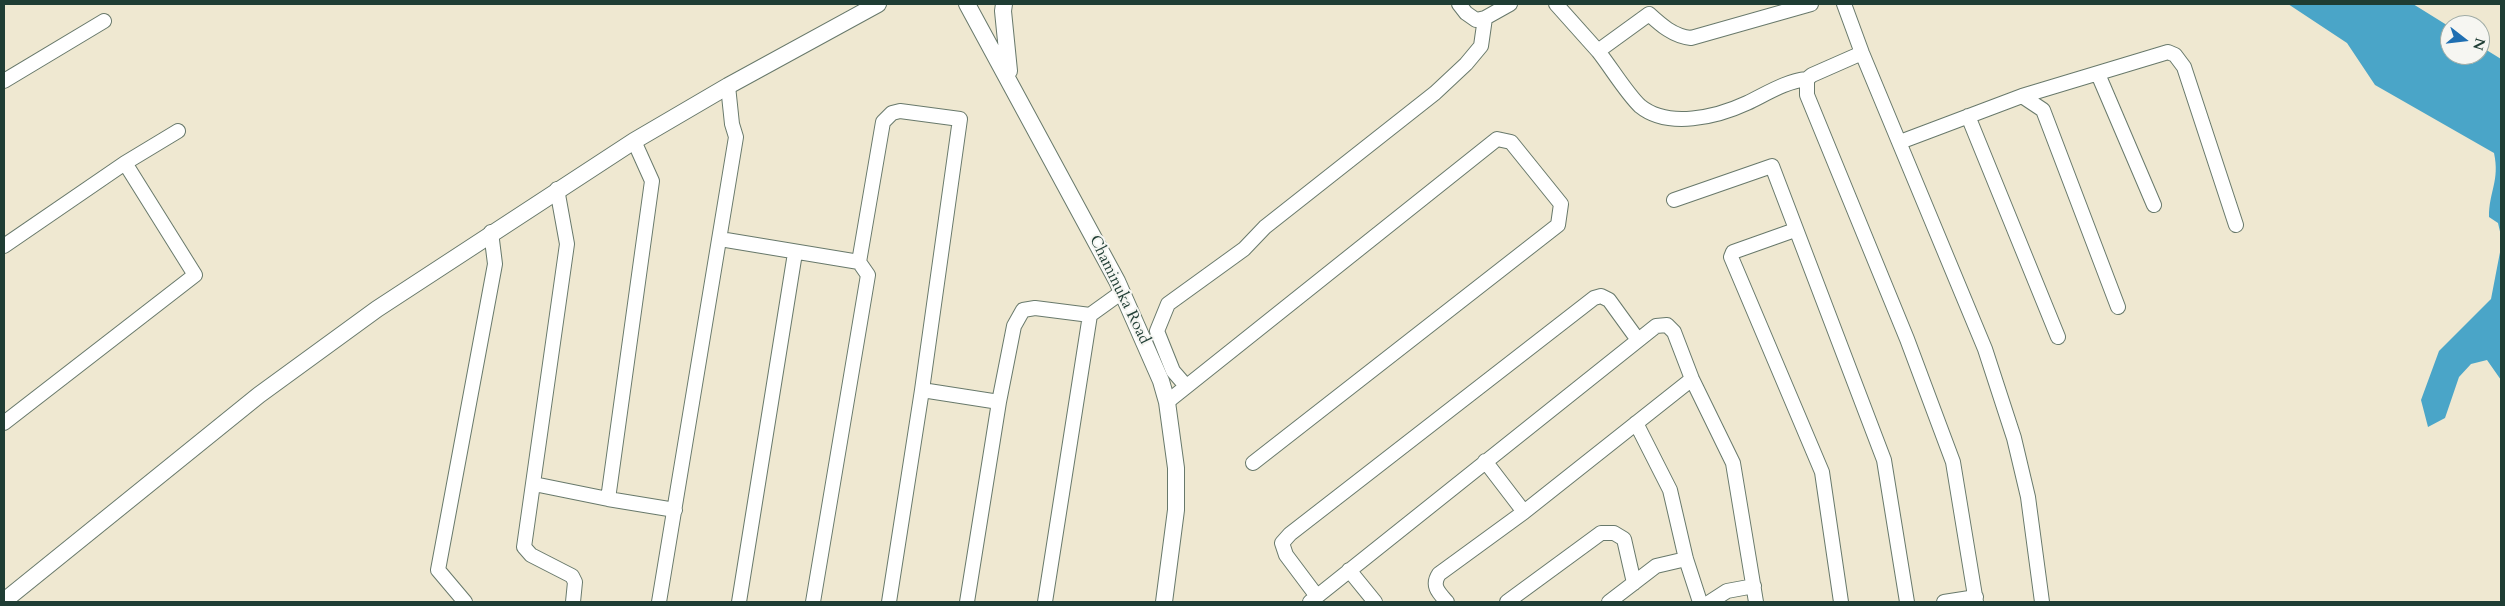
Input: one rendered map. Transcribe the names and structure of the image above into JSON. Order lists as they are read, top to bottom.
{
  "streets": {
    "main road": ["Chaminuka Road"]
  },
  "north": "right"
}
